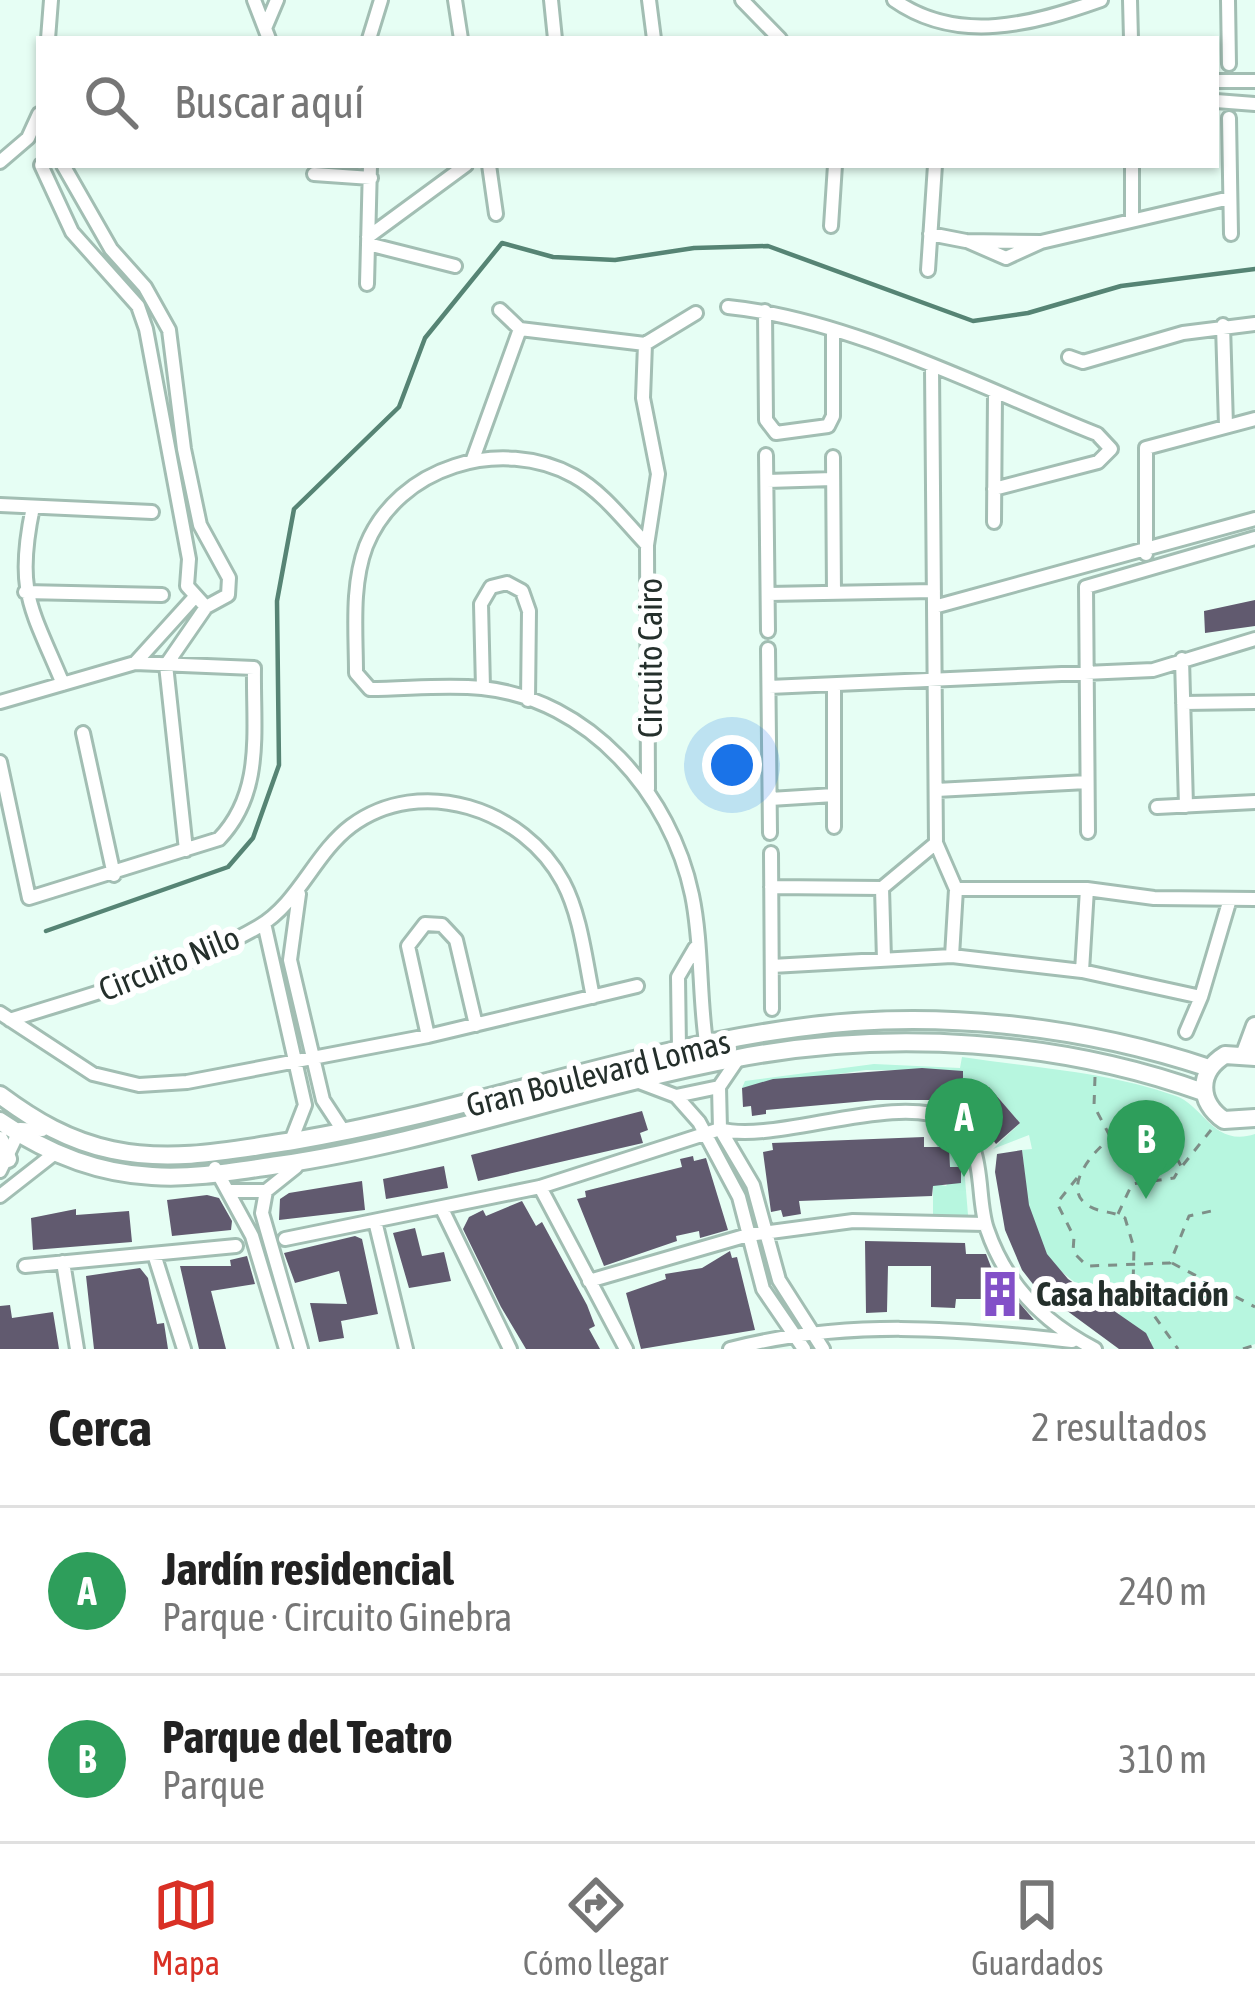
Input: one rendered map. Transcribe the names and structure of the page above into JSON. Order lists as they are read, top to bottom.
{
  "streets": {
    "main road": ["Gran Boulevard Lomas"],
    "street": ["Circuito Cairo", "Circuito Nilo"]
  },
  "crossings": [
    ["Circuito Cairo", "Gran Boulevard Lomas"]
  ],
  "places": {
    "building": ["Casa habitación"]
  },
  "page": {
    "search": "Buscar aquí",
    "pins": ["A", "B"],
    "heading": ["Cerca", "2 resultados"],
    "list": [
      {
        "mark": "A",
        "name": "Jardín residencial",
        "note": "Parque · Circuito Ginebra",
        "value": "240 m"
      },
      {
        "mark": "B",
        "name": "Parque del Teatro",
        "note": "Parque",
        "value": "310 m"
      }
    ],
    "nav": ["Mapa", "Cómo llegar", "Guardados"]
  }
}
